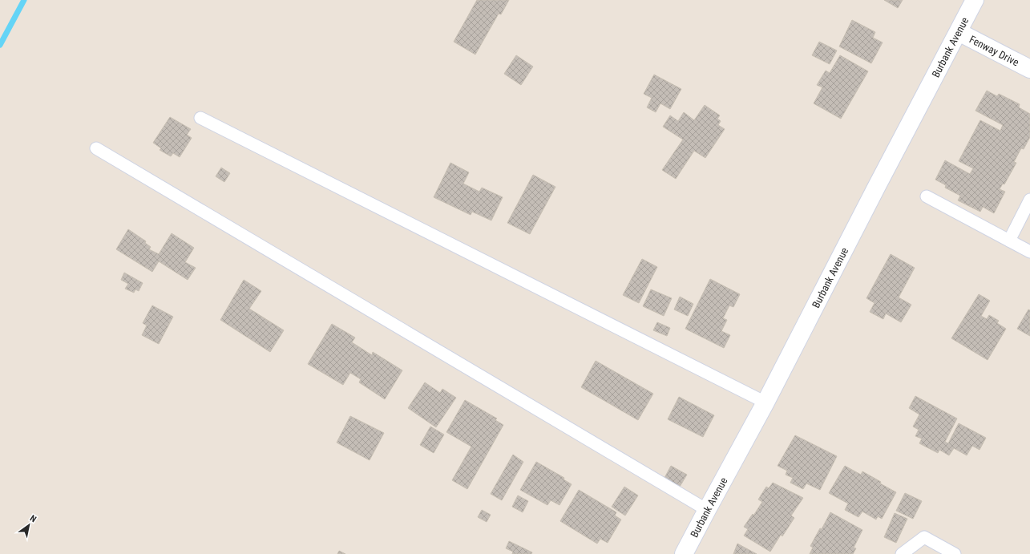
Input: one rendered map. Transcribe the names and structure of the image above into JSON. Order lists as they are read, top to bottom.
{
  "streets": {
    "street": ["Burbank Avenue", "Fenway Drive"]
  },
  "crossings": [
    ["Burbank Avenue", "Fenway Drive"]
  ],
  "north": "top right"
}
